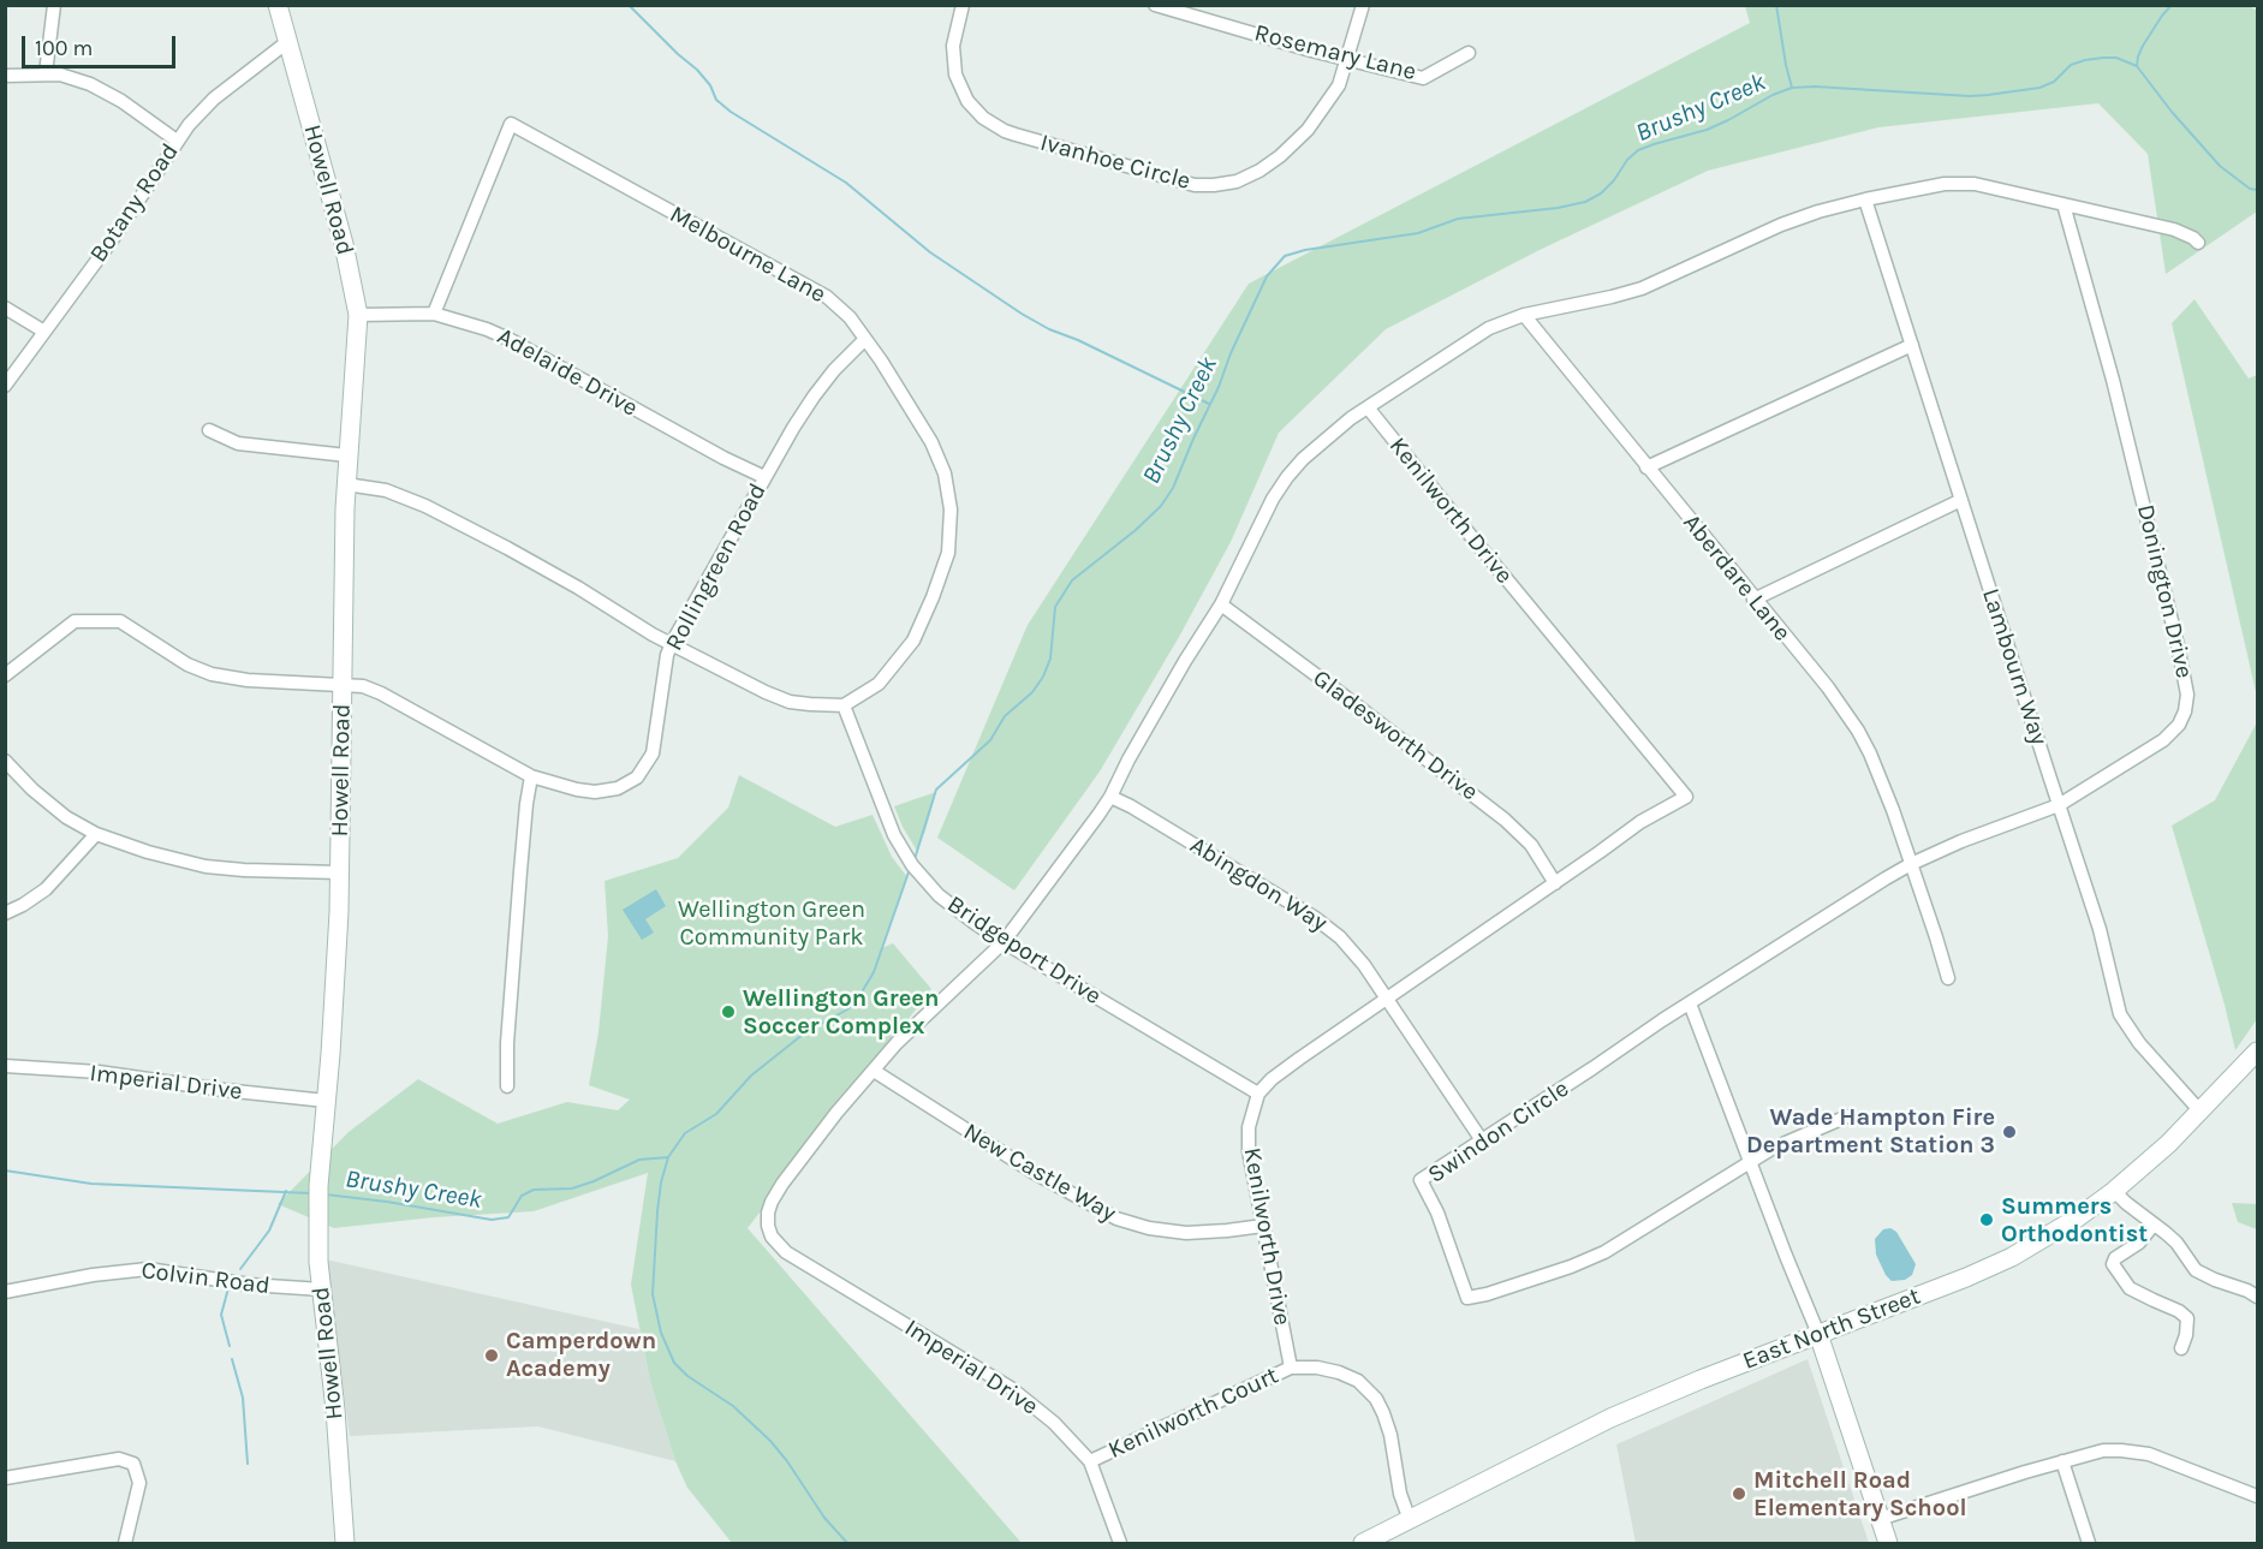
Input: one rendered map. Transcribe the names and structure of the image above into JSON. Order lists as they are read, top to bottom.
{
  "streets": {
    "main road": ["Howell Road", "East North Street"],
    "street": [
      "Rosemary Lane",
      "Ivanhoe Circle",
      "Botany Road",
      "Melbourne Lane",
      "Adelaide Drive",
      "Kenilworth Drive",
      "Rollingreen Road",
      "Aberdare Lane",
      "Donington Drive",
      "Lambourn Way",
      "Gladesworth Drive",
      "Abingdon Way",
      "Bridgeport Drive",
      "Imperial Drive",
      "Swindon Circle",
      "New Castle Way",
      "Colvin Road",
      "Kenilworth Court"
    ]
  },
  "crossings": [
    ["Rosemary Lane", "Ivanhoe Circle"],
    ["Howell Road", "Botany Road"],
    ["Howell Road", "Adelaide Drive"],
    ["Howell Road", "Rollingreen Road"],
    ["Howell Road", "Imperial Drive"],
    ["Howell Road", "Colvin Road"],
    ["Melbourne Lane", "Adelaide Drive"],
    ["Melbourne Lane", "Rollingreen Road"],
    ["Melbourne Lane", "Bridgeport Drive"],
    ["Adelaide Drive", "Rollingreen Road"],
    ["Kenilworth Drive", "Gladesworth Drive"],
    ["Kenilworth Drive", "Abingdon Way"],
    ["Kenilworth Drive", "Bridgeport Drive"],
    ["Kenilworth Drive", "New Castle Way"],
    ["Kenilworth Drive", "Kenilworth Court"],
    ["Aberdare Lane", "Donington Drive"],
    ["Donington Drive", "Lambourn Way"],
    ["Donington Drive", "Swindon Circle"],
    ["Lambourn Way", "East North Street"],
    ["Abingdon Way", "Swindon Circle"],
    ["Imperial Drive", "New Castle Way"],
    ["Imperial Drive", "Kenilworth Court"],
    ["East North Street", "Kenilworth Court"]
  ],
  "water": ["Brushy Creek"],
  "parks": ["Wellington Green Community Park"],
  "places": [
    "Wellington Green Soccer Complex",
    "Wade Hampton Fire Department Station 3",
    "Summers Orthodontist",
    "Camperdown Academy",
    "Mitchell Road Elementary School"
  ],
  "scale_bar": "100 m"
}
